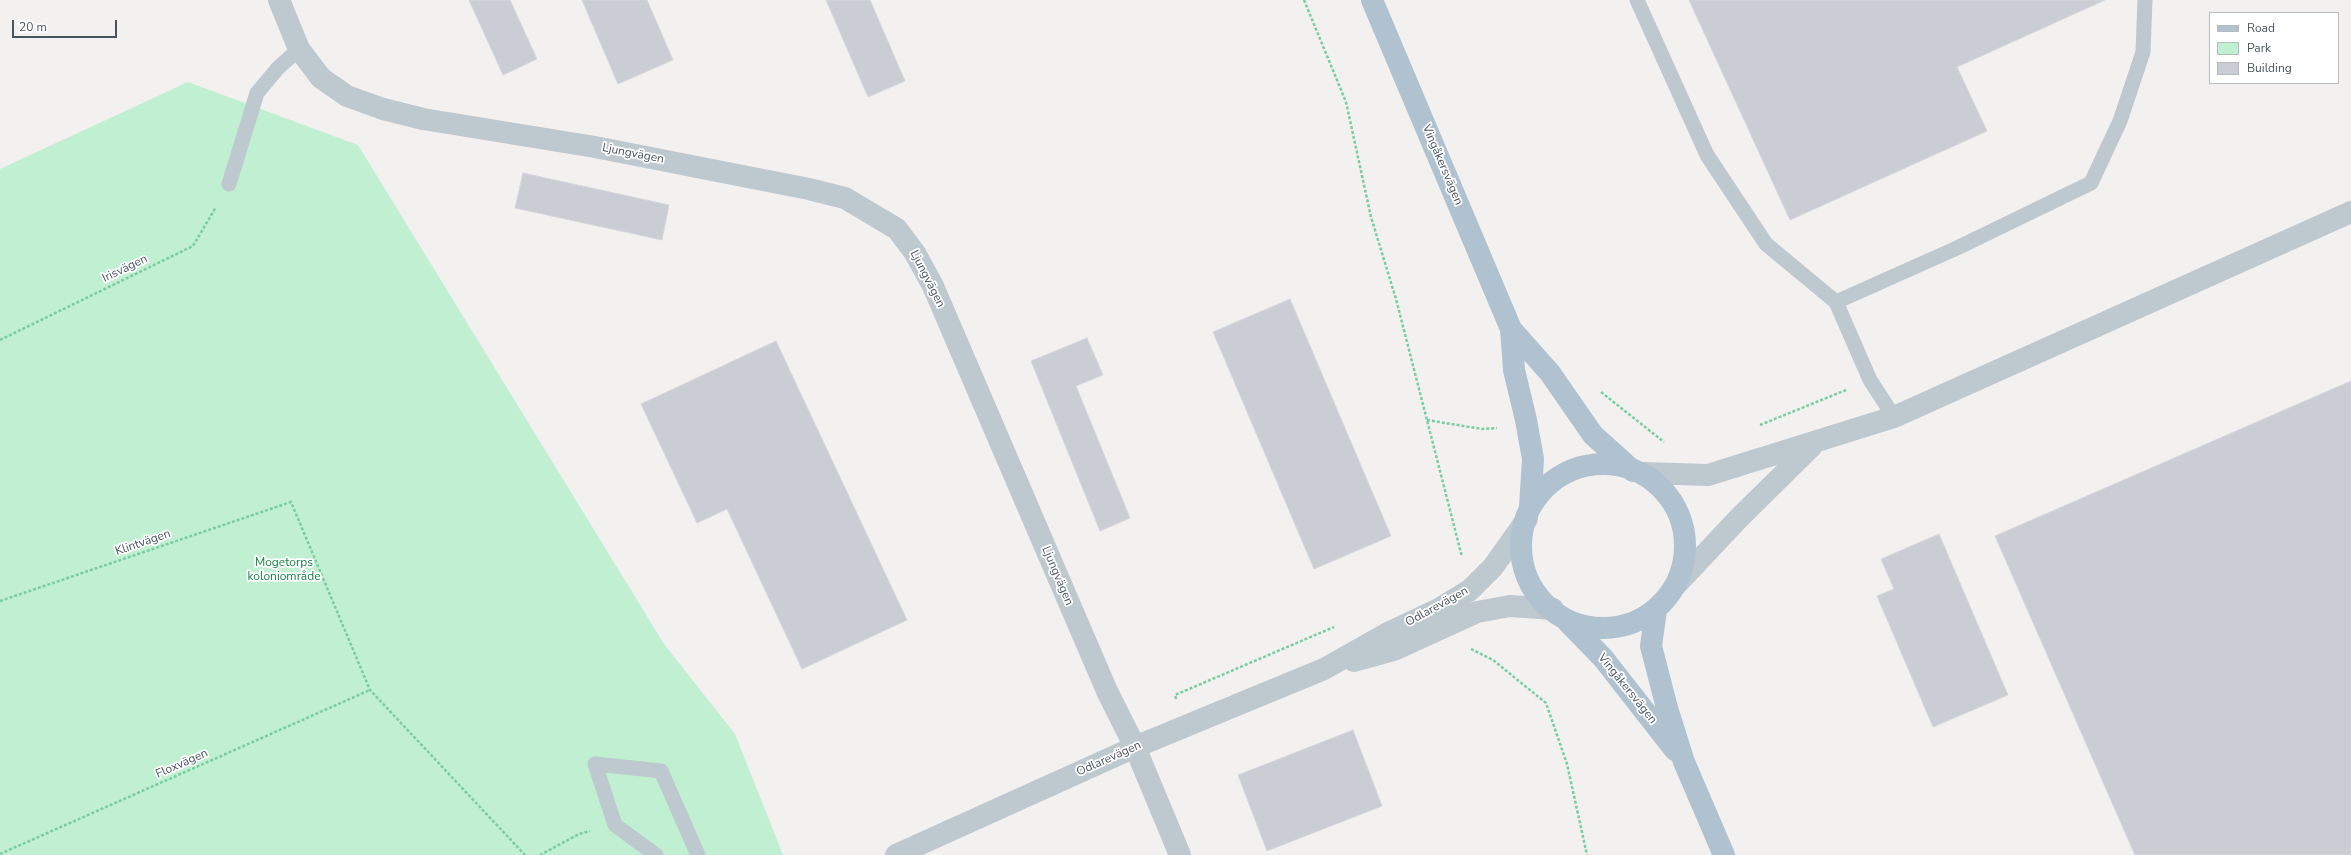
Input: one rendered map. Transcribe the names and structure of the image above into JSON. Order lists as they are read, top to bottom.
{
  "streets": {
    "main road": ["Vingåkersvägen"],
    "street": ["Ljungvägen", "Odlarevägen"],
    "path": ["Irisvägen", "Klintvägen", "Floxvägen"]
  },
  "crossings": [
    ["Ljungvägen", "Odlarevägen"],
    ["Vingåkersvägen", "Odlarevägen"],
    ["Klintvägen", "Floxvägen"]
  ],
  "parks": ["Mogetorps koloniområde"],
  "legend": ["Road", "Park", "Building"],
  "scale_bar": "20 m"
}
